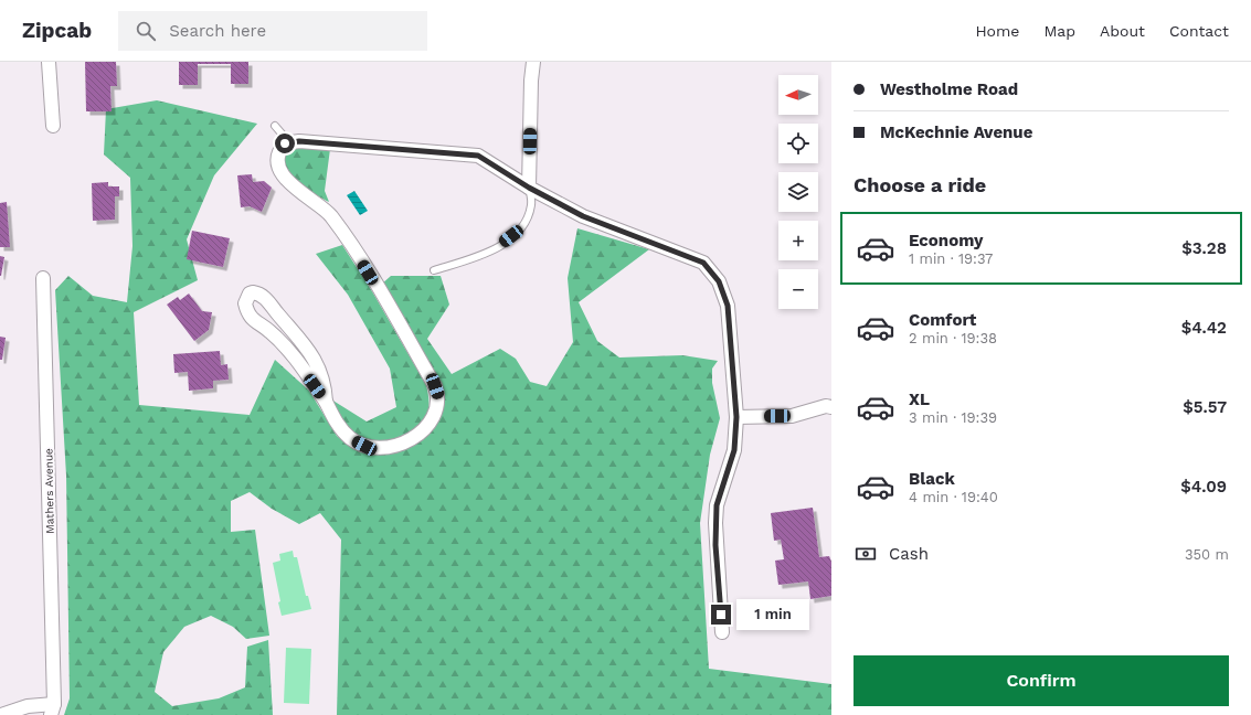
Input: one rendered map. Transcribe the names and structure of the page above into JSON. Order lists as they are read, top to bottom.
{
  "streets": {
    "street": ["Mathers Avenue"]
  },
  "north": "left",
  "page": {
    "header": "Zipcab",
    "search": "Search here",
    "nav": [
      "Home",
      "Map",
      "About",
      "Contact"
    ],
    "banner": ["Westholme Road", "McKechnie Avenue"],
    "map_buttons": ["+", "−"],
    "heading": "Choose a ride",
    "list": [
      {
        "name": "Economy",
        "note": "1 min · 19:37",
        "value": "$3.28"
      },
      {
        "name": "Comfort",
        "note": "2 min · 19:38",
        "value": "$4.42"
      },
      {
        "name": "XL",
        "note": "3 min · 19:39",
        "value": "$5.57"
      },
      {
        "name": "Black",
        "note": "4 min · 19:40",
        "value": "$4.09"
      }
    ],
    "pay": ["Cash", "350 m"],
    "bubble": "1 min",
    "buttons": "Confirm"
  }
}
